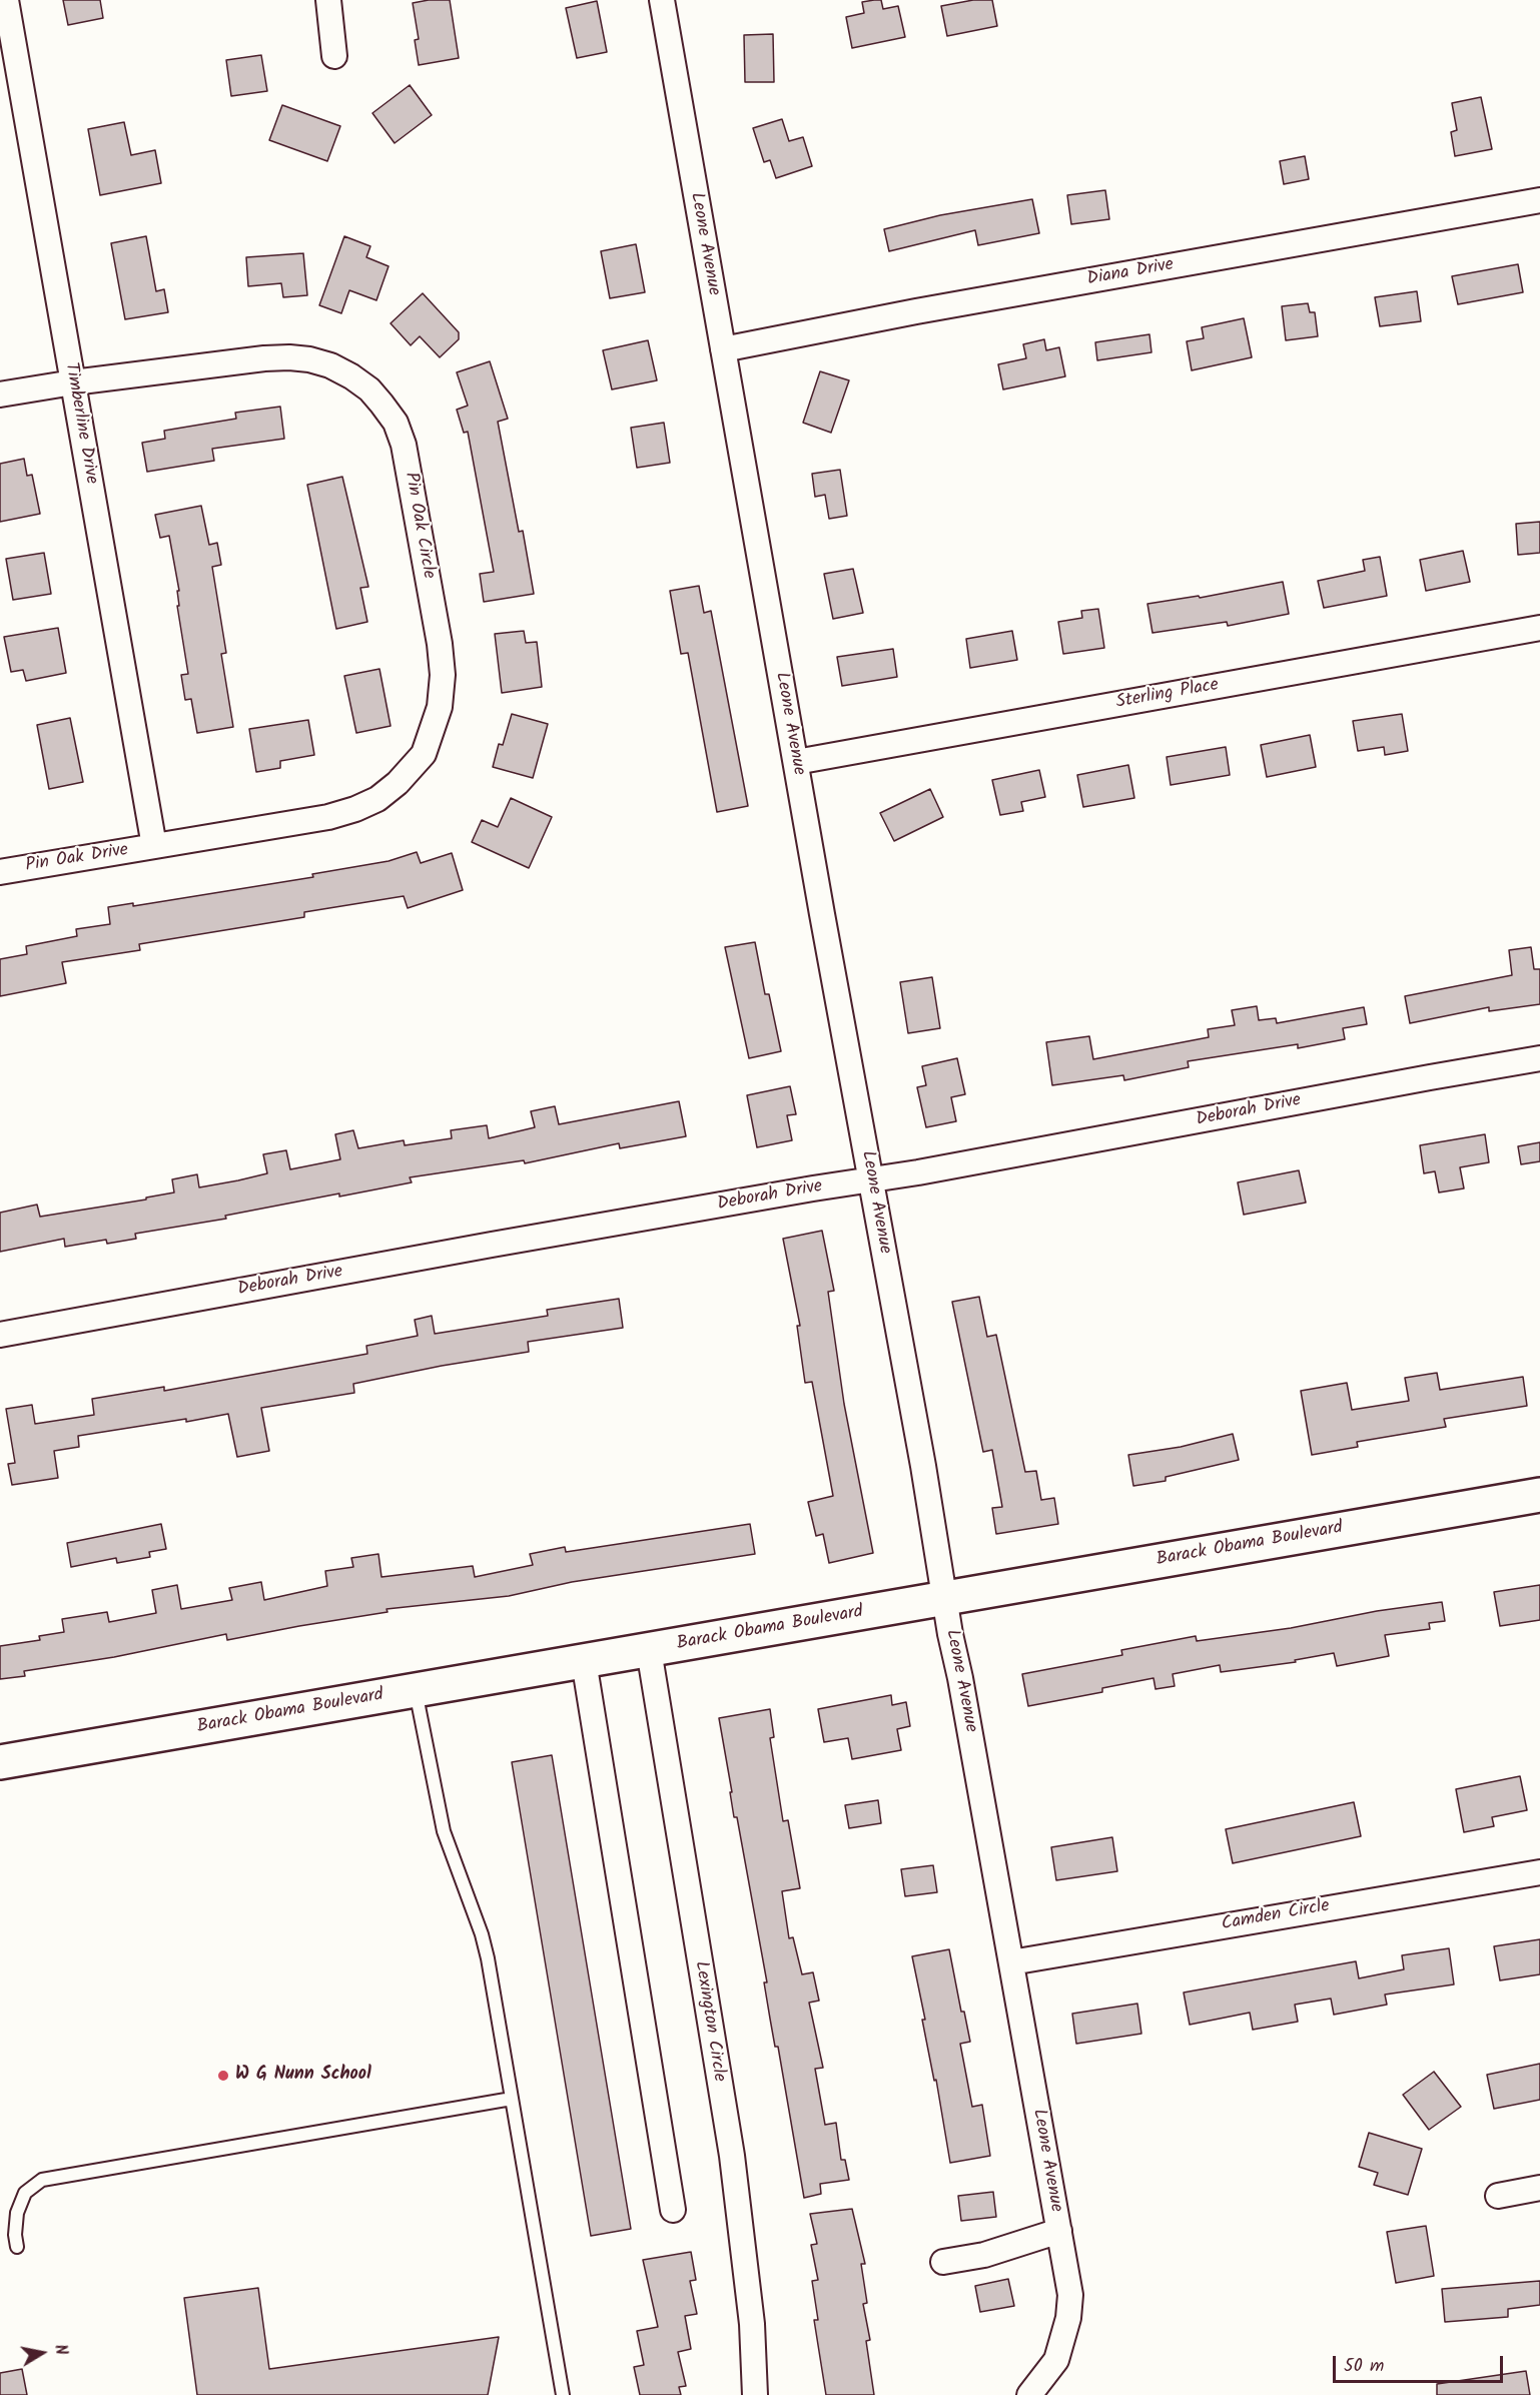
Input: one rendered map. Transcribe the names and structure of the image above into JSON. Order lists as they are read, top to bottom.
{
  "streets": {
    "main road": ["Barack Obama Boulevard"],
    "street": [
      "Leone Avenue",
      "Diana Drive",
      "Timberline Drive",
      "Pin Oak Circle",
      "Sterling Place",
      "Pin Oak Drive",
      "Deborah Drive",
      "Camden Circle",
      "Lexington Circle"
    ]
  },
  "crossings": [
    ["Leone Avenue", "Diana Drive"],
    ["Leone Avenue", "Sterling Place"],
    ["Leone Avenue", "Deborah Drive"],
    ["Leone Avenue", "Barack Obama Boulevard"],
    ["Leone Avenue", "Camden Circle"],
    ["Timberline Drive", "Pin Oak Circle"],
    ["Timberline Drive", "Pin Oak Drive"],
    ["Pin Oak Circle", "Pin Oak Drive"],
    ["Barack Obama Boulevard", "Lexington Circle"]
  ],
  "places": ["W G Nunn School"],
  "scale_bar": "50 m",
  "north": "right"
}
